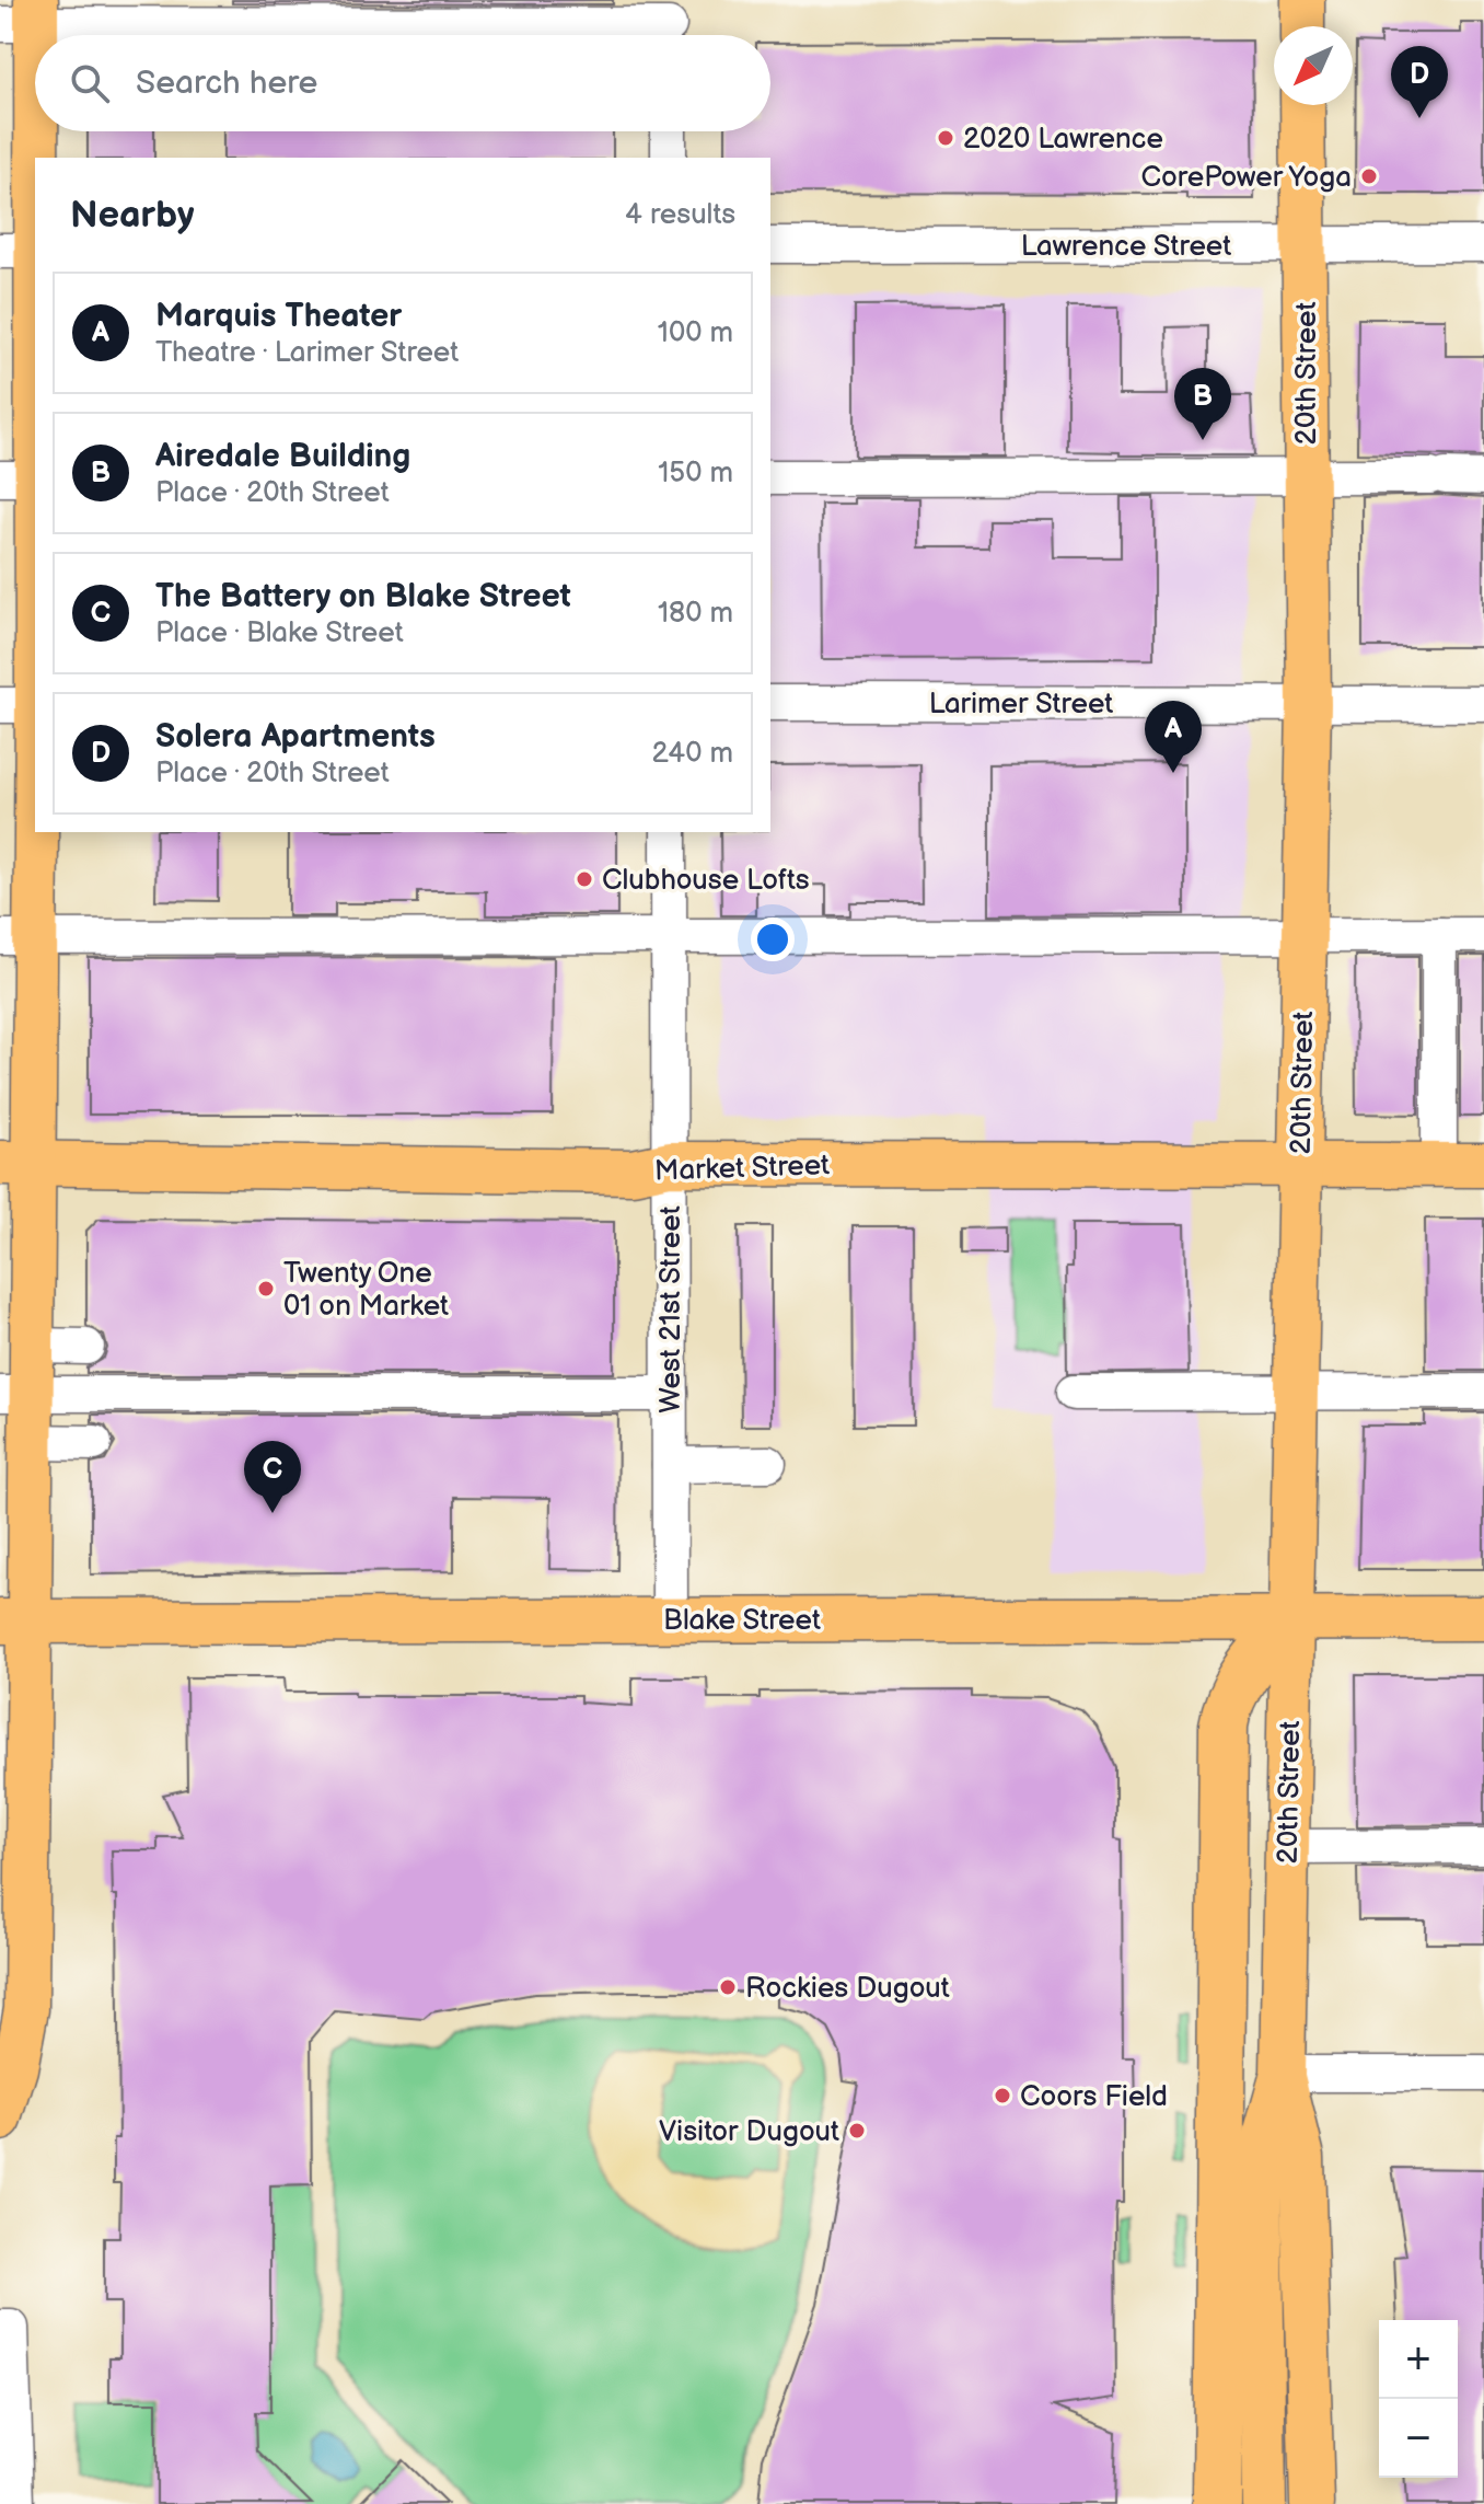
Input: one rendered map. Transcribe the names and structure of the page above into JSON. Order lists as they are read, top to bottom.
{
  "streets": {
    "main road": ["20th Street", "Market Street", "Blake Street"],
    "street": ["Lawrence Street", "Larimer Street", "West 21st Street"]
  },
  "crossings": [
    ["Lawrence Street", "20th Street"],
    ["20th Street", "Larimer Street"],
    ["20th Street", "Market Street"],
    ["20th Street", "Blake Street"],
    ["Market Street", "West 21st Street"],
    ["West 21st Street", "Blake Street"]
  ],
  "places": [
    "2020 Lawrence",
    "CorePower Yoga",
    "Clubhouse Lofts",
    "Twenty One 01 on Market",
    "Rockies Dugout",
    "Coors Field",
    "Visitor Dugout"
  ],
  "north": "bottom left",
  "page": {
    "search": "Search here",
    "pins": [
      "D",
      "B",
      "A",
      "C"
    ],
    "heading": ["Nearby", "4 results"],
    "list": [
      {
        "mark": "A",
        "name": "Marquis Theater",
        "note": "Theatre · Larimer Street",
        "value": "100 m"
      },
      {
        "mark": "B",
        "name": "Airedale Building",
        "note": "Place · 20th Street",
        "value": "150 m"
      },
      {
        "mark": "C",
        "name": "The Battery on Blake Street",
        "note": "Place · Blake Street",
        "value": "180 m"
      },
      {
        "mark": "D",
        "name": "Solera Apartments",
        "note": "Place · 20th Street",
        "value": "240 m"
      }
    ],
    "map_buttons": ["+", "−"]
  }
}
